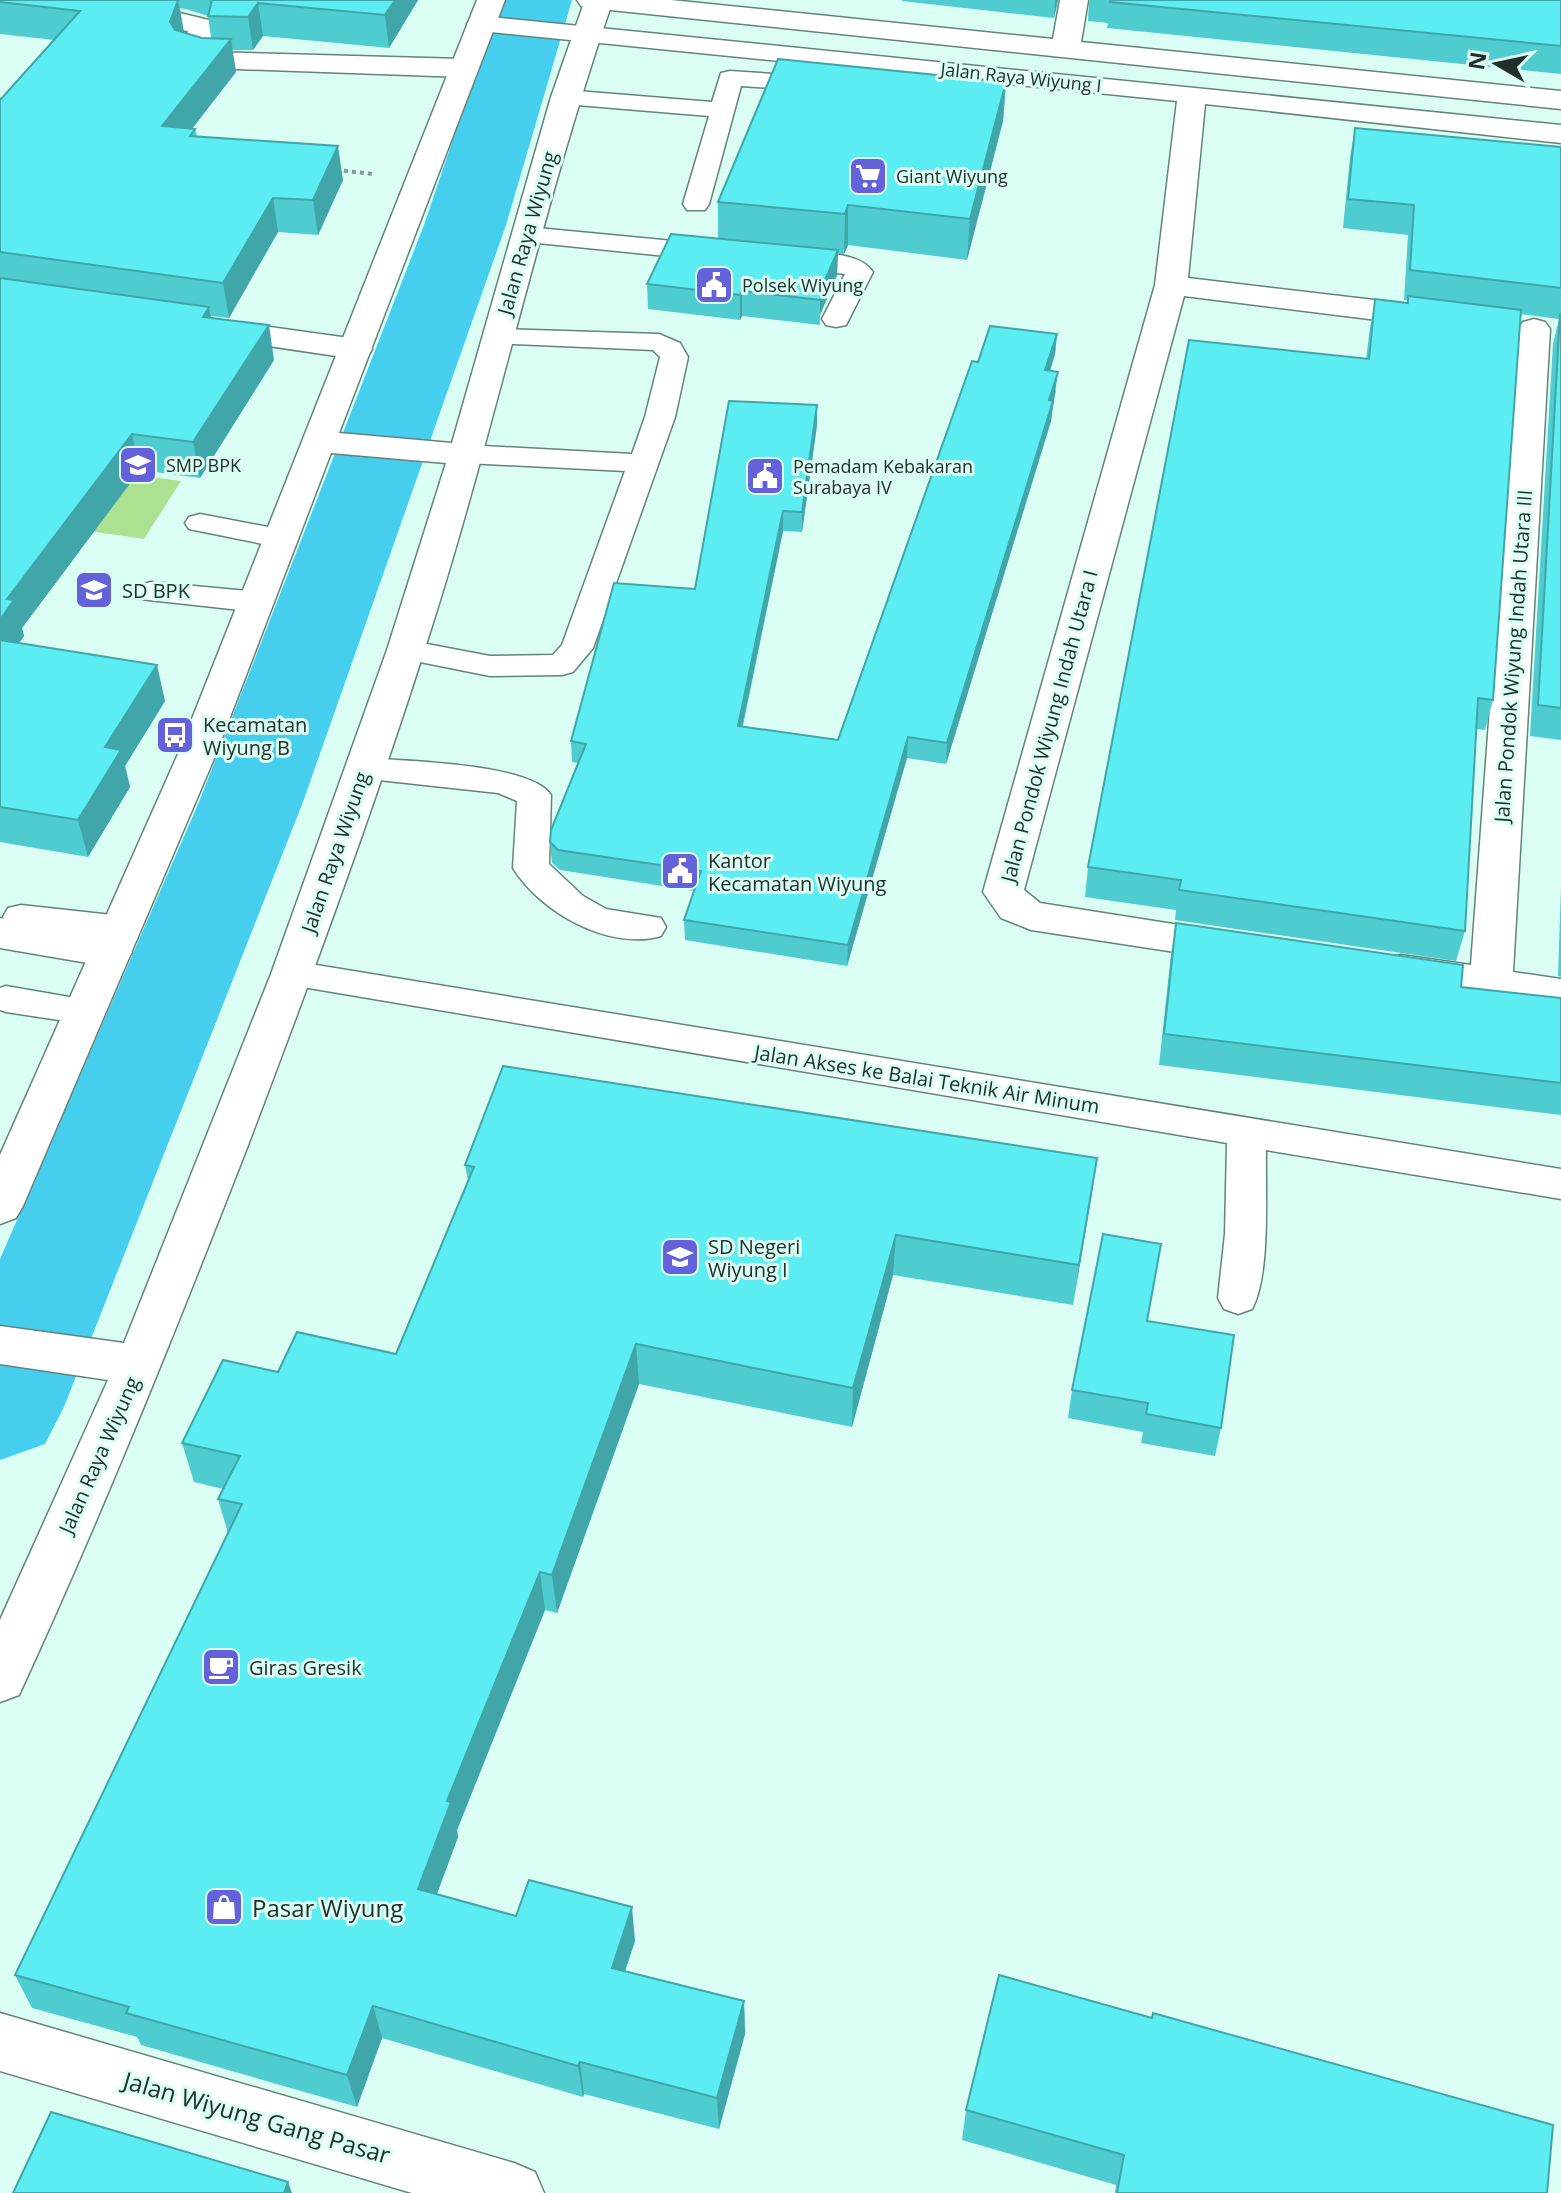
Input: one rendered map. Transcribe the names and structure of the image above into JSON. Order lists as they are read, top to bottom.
{
  "streets": {
    "street": [
      "Jalan Raya Wiyung I",
      "Jalan Raya Wiyung",
      "Jalan Pondok Wiyung Indah Utara III",
      "Jalan Pondok Wiyung Indah Utara I",
      "Jalan Wiyung Gang Pasar"
    ],
    "lane": ["Jalan Akses ke Balai Teknik Air Minum"]
  },
  "crossings": [
    ["Jalan Raya Wiyung I", "Jalan Raya Wiyung"],
    ["Jalan Raya Wiyung I", "Jalan Pondok Wiyung Indah Utara I"],
    ["Jalan Raya Wiyung", "Jalan Akses ke Balai Teknik Air Minum"]
  ],
  "places": {
    "supermarket": ["Giant Wiyung"],
    "public building": ["Polsek Wiyung", "Pemadam Kebakaran Surabaya IV", "Kantor Kecamatan Wiyung"],
    "school or university": ["SMP BPK", "SD BPK", "SD Negeri Wiyung I"],
    "bus stop": ["Kecamatan Wiyung B"],
    "cafe": ["Giras Gresik"],
    "shop": ["Pasar Wiyung"]
  },
  "north": "left"
}
